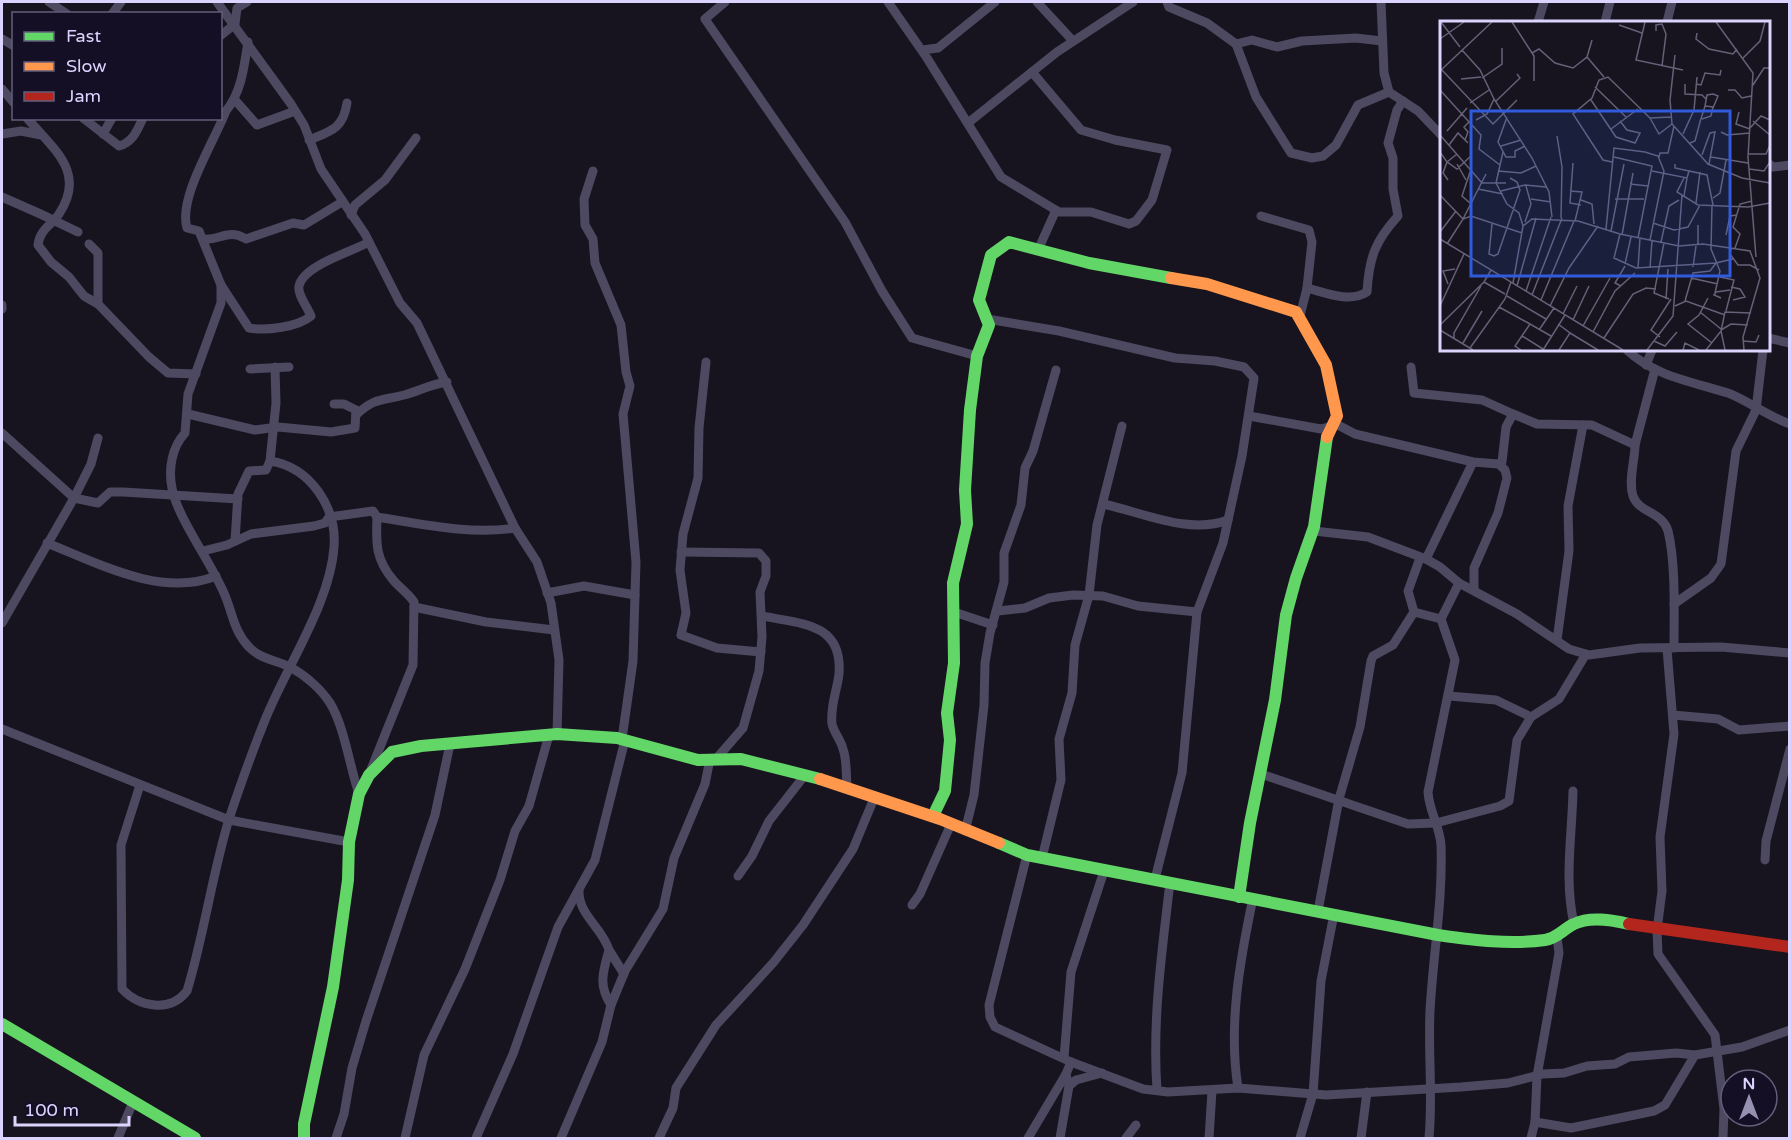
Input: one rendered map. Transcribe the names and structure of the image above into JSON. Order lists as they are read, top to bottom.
{
  "legend": ["Fast", "Slow", "Jam"],
  "scale_bar": "100 m",
  "north": "top"
}
